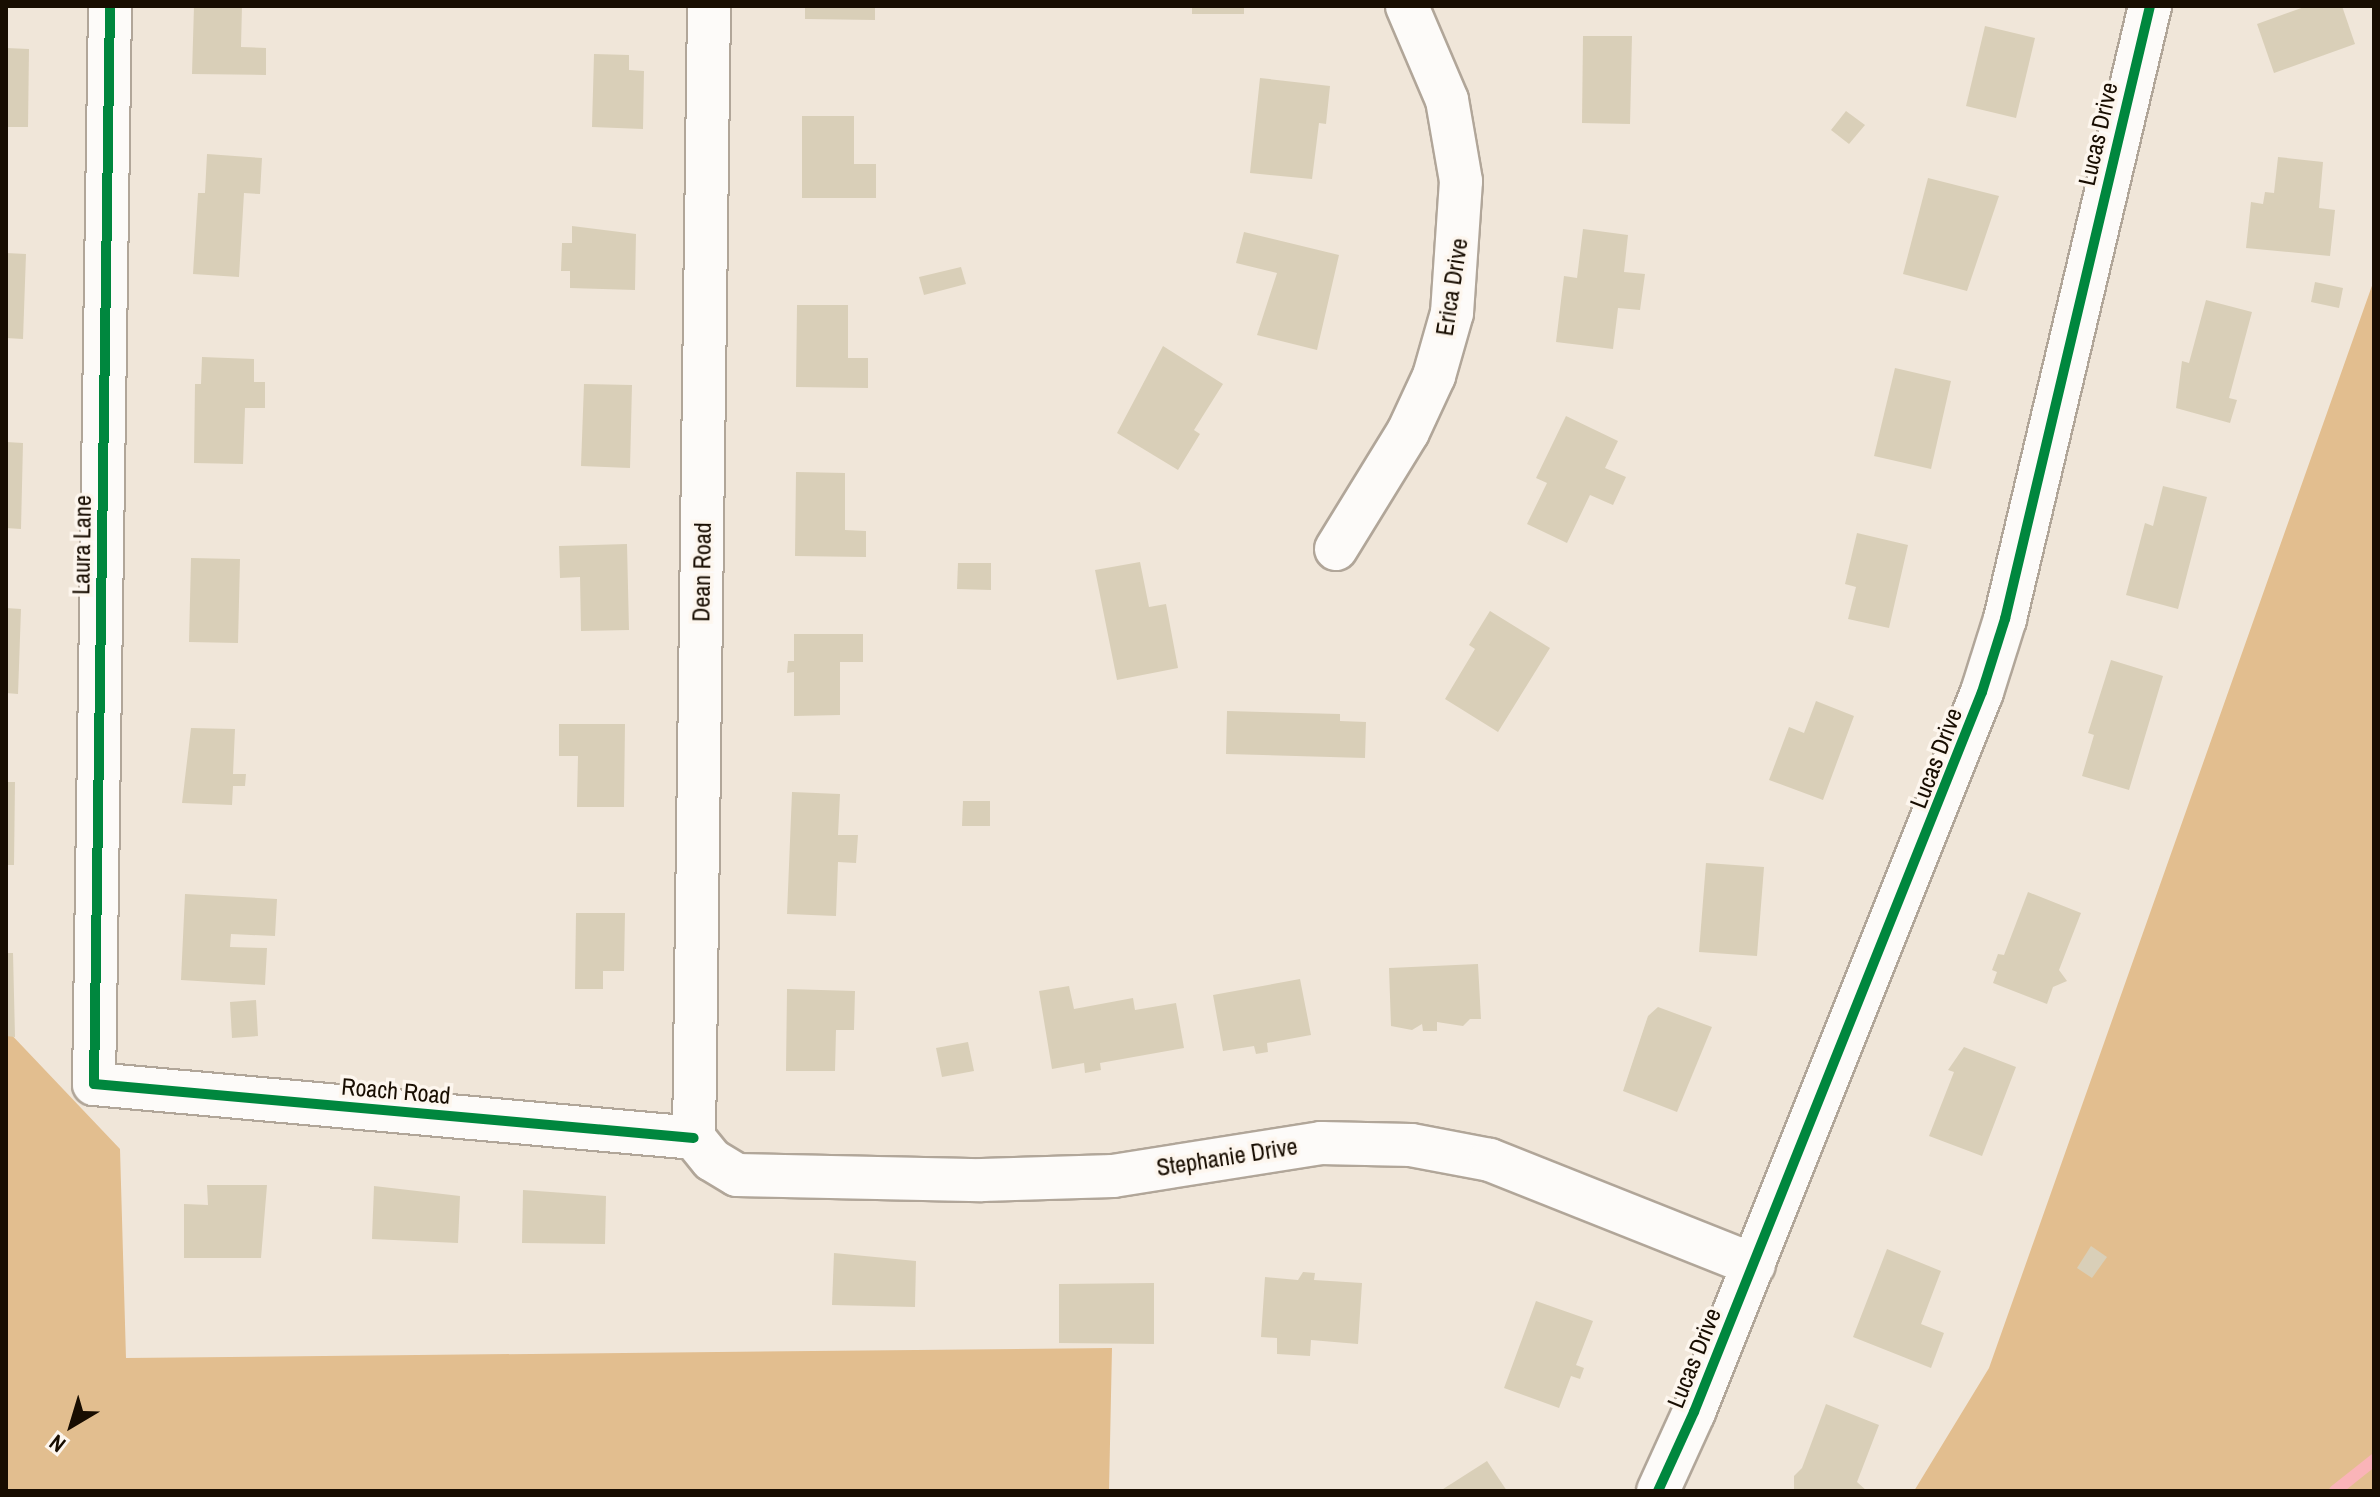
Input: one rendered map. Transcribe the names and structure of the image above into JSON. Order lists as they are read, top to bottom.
{
  "streets": {
    "street": [
      "Lucas Drive",
      "Erica Drive",
      "Laura Lane",
      "Dean Road",
      "Roach Road",
      "Stephanie Drive"
    ]
  },
  "crossings": [
    ["Lucas Drive", "Stephanie Drive"],
    ["Laura Lane", "Roach Road"],
    ["Dean Road", "Roach Road"],
    ["Dean Road", "Stephanie Drive"],
    ["Roach Road", "Stephanie Drive"]
  ],
  "north": "bottom left"
}
